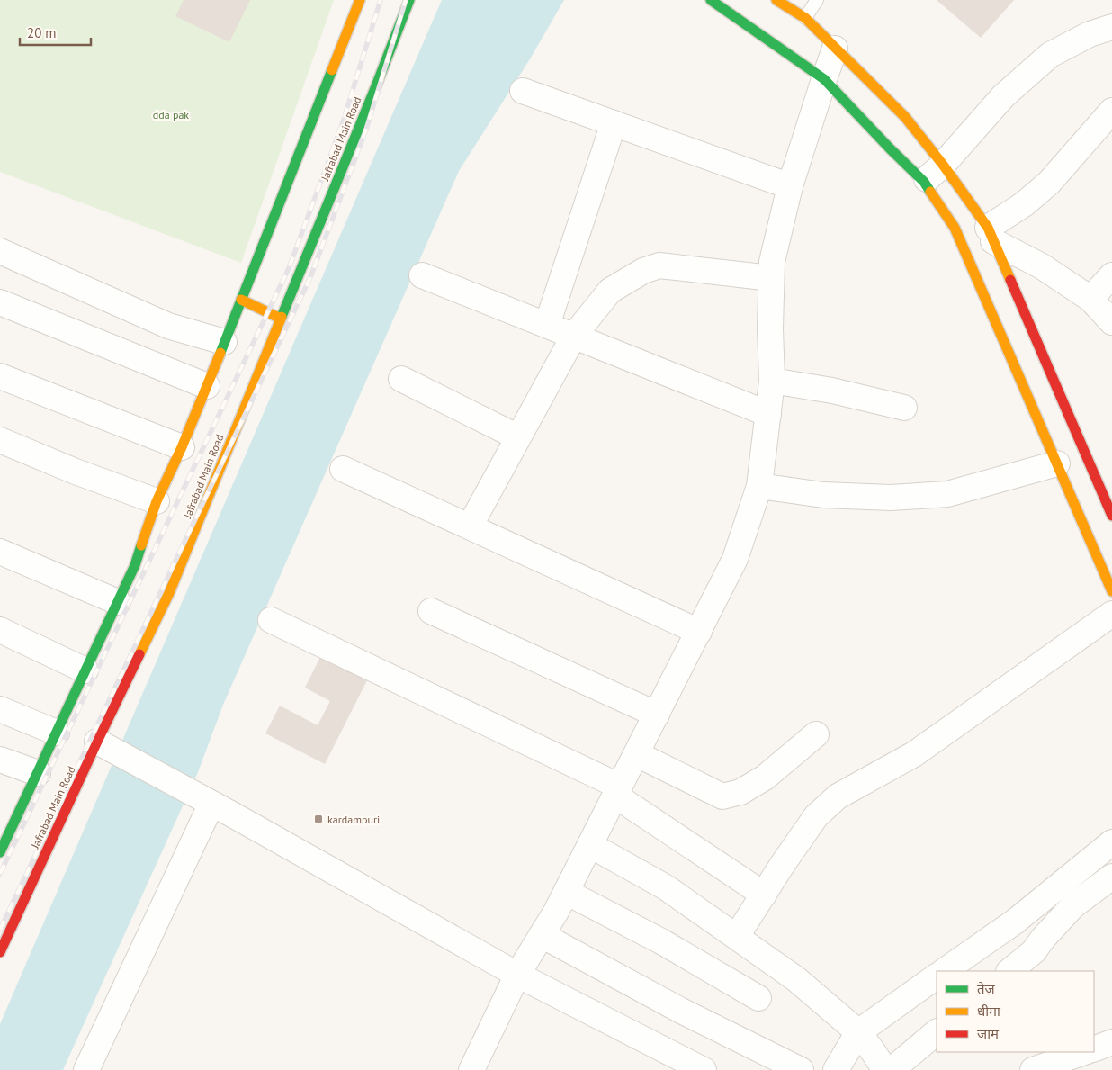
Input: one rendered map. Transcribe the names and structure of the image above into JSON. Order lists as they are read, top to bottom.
{
  "streets": {
    "main road": ["Jafrabad Main Road"]
  },
  "parks": ["dda pak"],
  "places": {
    "transit": ["kardampuri"]
  },
  "legend": ["तेज़", "धीमा", "जाम"],
  "scale_bar": "20 m"
}
